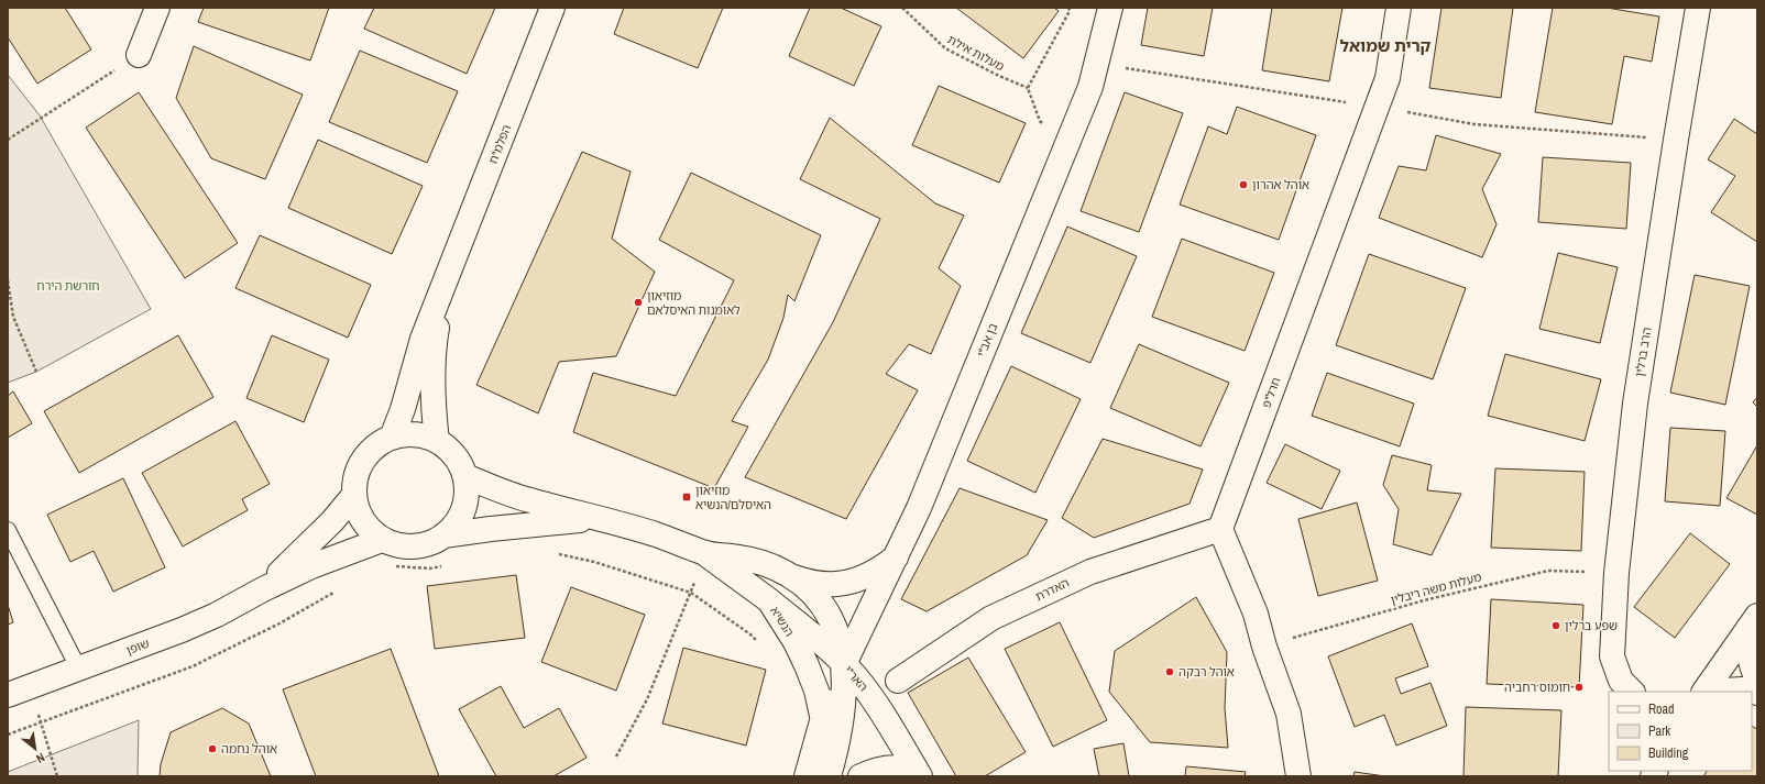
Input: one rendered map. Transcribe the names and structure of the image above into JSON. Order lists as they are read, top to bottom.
{
  "streets": {
    "street": [
      "הפלמ\"ח",
      "בן אב\"י",
      "הרב ברלין",
      "חרל\"פ",
      "האדרת",
      "הנשיא",
      "שופן",
      "האר\"י"
    ],
    "path": ["מעלות אילת", "מעלות משה ריבלין"]
  },
  "crossings": [
    ["הפלמ\"ח", "הנשיא"],
    ["הפלמ\"ח", "שופן"],
    ["בן אב\"י", "הנשיא"],
    ["בן אב\"י", "האר\"י"],
    ["הרב ברלין", "מעלות משה ריבלין"],
    ["חרל\"פ", "האדרת"],
    ["הנשיא", "שופן"],
    ["הנשיא", "האר\"י"]
  ],
  "districts": ["קרית שמואל"],
  "parks": ["חורשת הירח"],
  "places": {
    "other": [
      "אוהל אהרון",
      "מוזיאון לאומנות האיסלאם",
      "שפע ברלין",
      "אוהל רבקה",
      "חומוס רחביה",
      "אוהל נחמה"
    ],
    "transit": ["מוזיאון האיסלם/הנשיא"]
  },
  "legend": ["Road", "Park", "Building"],
  "north": "bottom right"
}
